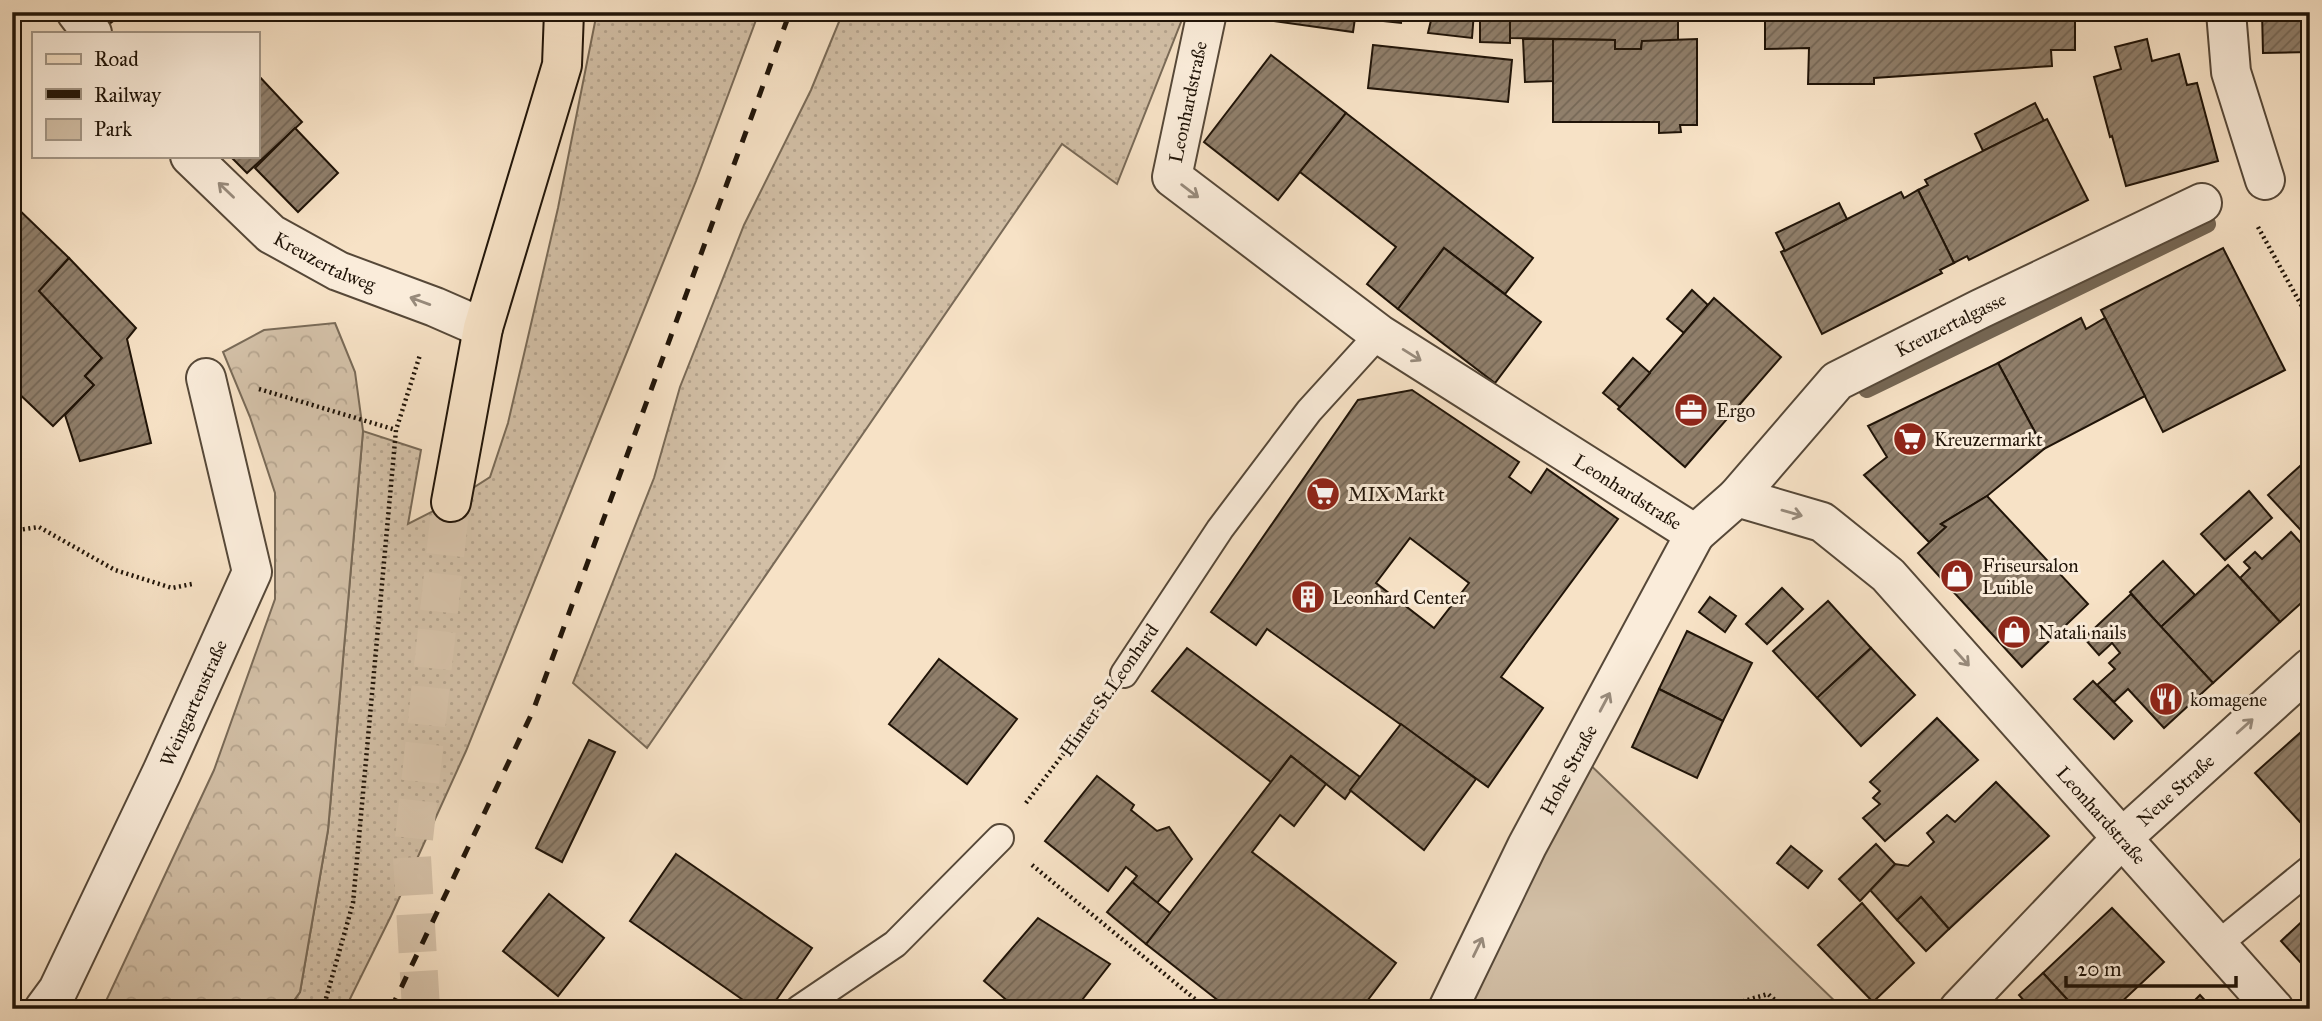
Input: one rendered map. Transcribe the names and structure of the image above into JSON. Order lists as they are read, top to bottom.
{
  "streets": {
    "street": [
      "Leonhardstraße",
      "Kreuzertalweg",
      "Kreuzertalgasse",
      "Weingartenstraße",
      "Hohe Straße",
      "Neue Straße"
    ],
    "lane": ["Hinter St.Leonhard"]
  },
  "crossings": [
    ["Leonhardstraße", "Kreuzertalgasse"],
    ["Leonhardstraße", "Hinter St.Leonhard"],
    ["Leonhardstraße", "Hohe Straße"],
    ["Leonhardstraße", "Neue Straße"]
  ],
  "one_way": [
    "Leonhardstraße",
    "Kreuzertalweg",
    "Hohe Straße",
    "Neue Straße"
  ],
  "places": {
    "office": ["Ergo"],
    "supermarket": ["Kreuzermarkt", "MIX Markt"],
    "shop": ["Friseursalon Luible", "Natali nails"],
    "building": ["Leonhard Center"],
    "restaurant": ["komagene"]
  },
  "legend": ["Road", "Railway", "Park"],
  "scale_bar": "20 m"
}
